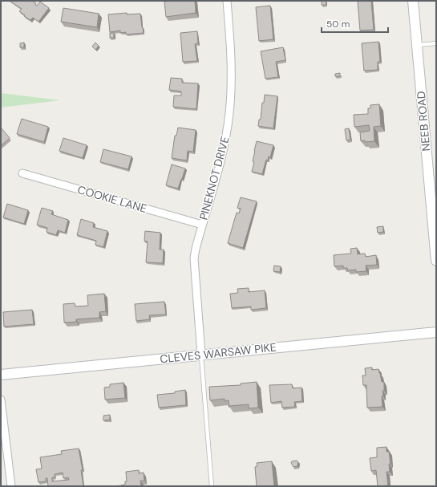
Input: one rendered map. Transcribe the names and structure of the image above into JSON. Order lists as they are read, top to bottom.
{
  "streets": {
    "street": [
      "NEEB ROAD",
      "PINEKNOT DRIVE",
      "COOKIE LANE",
      "CLEVES WARSAW PIKE"
    ]
  },
  "crossings": [
    ["PINEKNOT DRIVE", "COOKIE LANE"],
    ["PINEKNOT DRIVE", "CLEVES WARSAW PIKE"]
  ],
  "scale_bar": "50 m"
}
